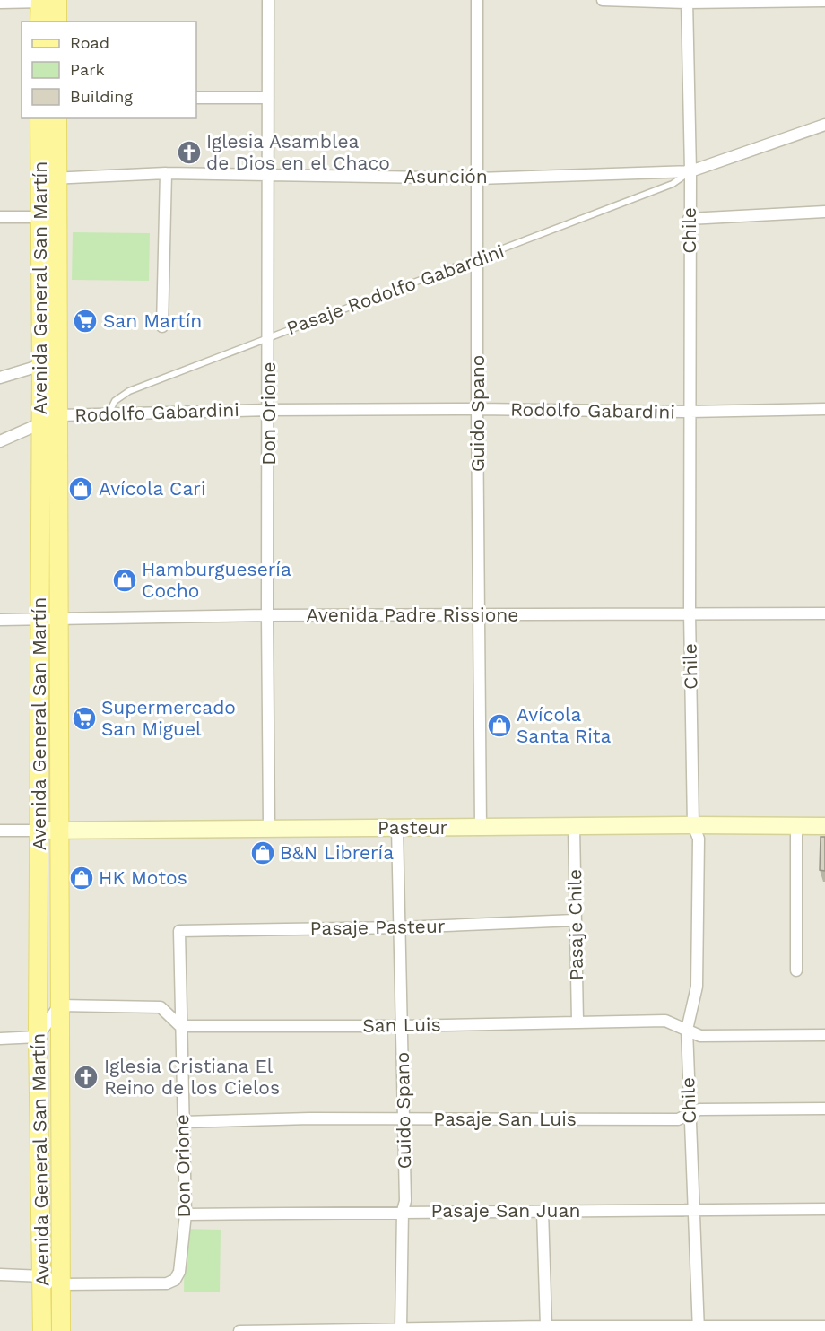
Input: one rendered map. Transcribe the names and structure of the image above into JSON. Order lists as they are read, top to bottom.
{
  "streets": {
    "main road": ["Avenida General San Martín"],
    "street": [
      "Asunción",
      "Chile",
      "Rodolfo Gabardini",
      "Don Orione",
      "Guido Spano",
      "Avenida Padre Rissione",
      "Pasteur",
      "Pasaje Chile",
      "Pasaje Pasteur",
      "San Luis",
      "Pasaje San Luis",
      "Pasaje San Juan"
    ],
    "lane": ["Pasaje Rodolfo Gabardini"]
  },
  "crossings": [
    ["Asunción", "Chile"],
    ["Asunción", "Avenida General San Martín"],
    ["Asunción", "Pasaje Rodolfo Gabardini"],
    ["Asunción", "Don Orione"],
    ["Asunción", "Guido Spano"],
    ["Chile", "Pasaje Rodolfo Gabardini"],
    ["Chile", "Rodolfo Gabardini"],
    ["Chile", "Avenida Padre Rissione"],
    ["Chile", "Pasteur"],
    ["Chile", "San Luis"],
    ["Chile", "Pasaje San Luis"],
    ["Chile", "Pasaje San Juan"],
    ["Avenida General San Martín", "Rodolfo Gabardini"],
    ["Avenida General San Martín", "Don Orione"],
    ["Avenida General San Martín", "Avenida Padre Rissione"],
    ["Avenida General San Martín", "Pasteur"],
    ["Pasaje Rodolfo Gabardini", "Rodolfo Gabardini"],
    ["Pasaje Rodolfo Gabardini", "Don Orione"],
    ["Pasaje Rodolfo Gabardini", "Guido Spano"],
    ["Rodolfo Gabardini", "Don Orione"],
    ["Rodolfo Gabardini", "Guido Spano"],
    ["Don Orione", "Avenida Padre Rissione"],
    ["Don Orione", "Pasteur"],
    ["Don Orione", "Pasaje Pasteur"],
    ["Don Orione", "San Luis"],
    ["Don Orione", "Pasaje San Luis"],
    ["Don Orione", "Pasaje San Juan"],
    ["Guido Spano", "Avenida Padre Rissione"],
    ["Guido Spano", "Pasteur"],
    ["Guido Spano", "Pasaje Pasteur"],
    ["Guido Spano", "San Luis"],
    ["Guido Spano", "Pasaje San Luis"],
    ["Guido Spano", "Pasaje San Juan"],
    ["Pasteur", "Pasaje Chile"],
    ["Pasaje Chile", "Pasaje Pasteur"],
    ["Pasaje Chile", "San Luis"]
  ],
  "places": {
    "church": ["Iglesia Asamblea de Dios en el Chaco", "Iglesia Cristiana El Reino de los Cielos"],
    "supermarket": ["San Martín", "Supermercado San Miguel"],
    "shop": [
      "Avícola Cari",
      "Hamburguesería Cocho",
      "Avícola Santa Rita",
      "B&N Librería",
      "HK Motos"
    ]
  },
  "legend": ["Road", "Park", "Building"]
}
